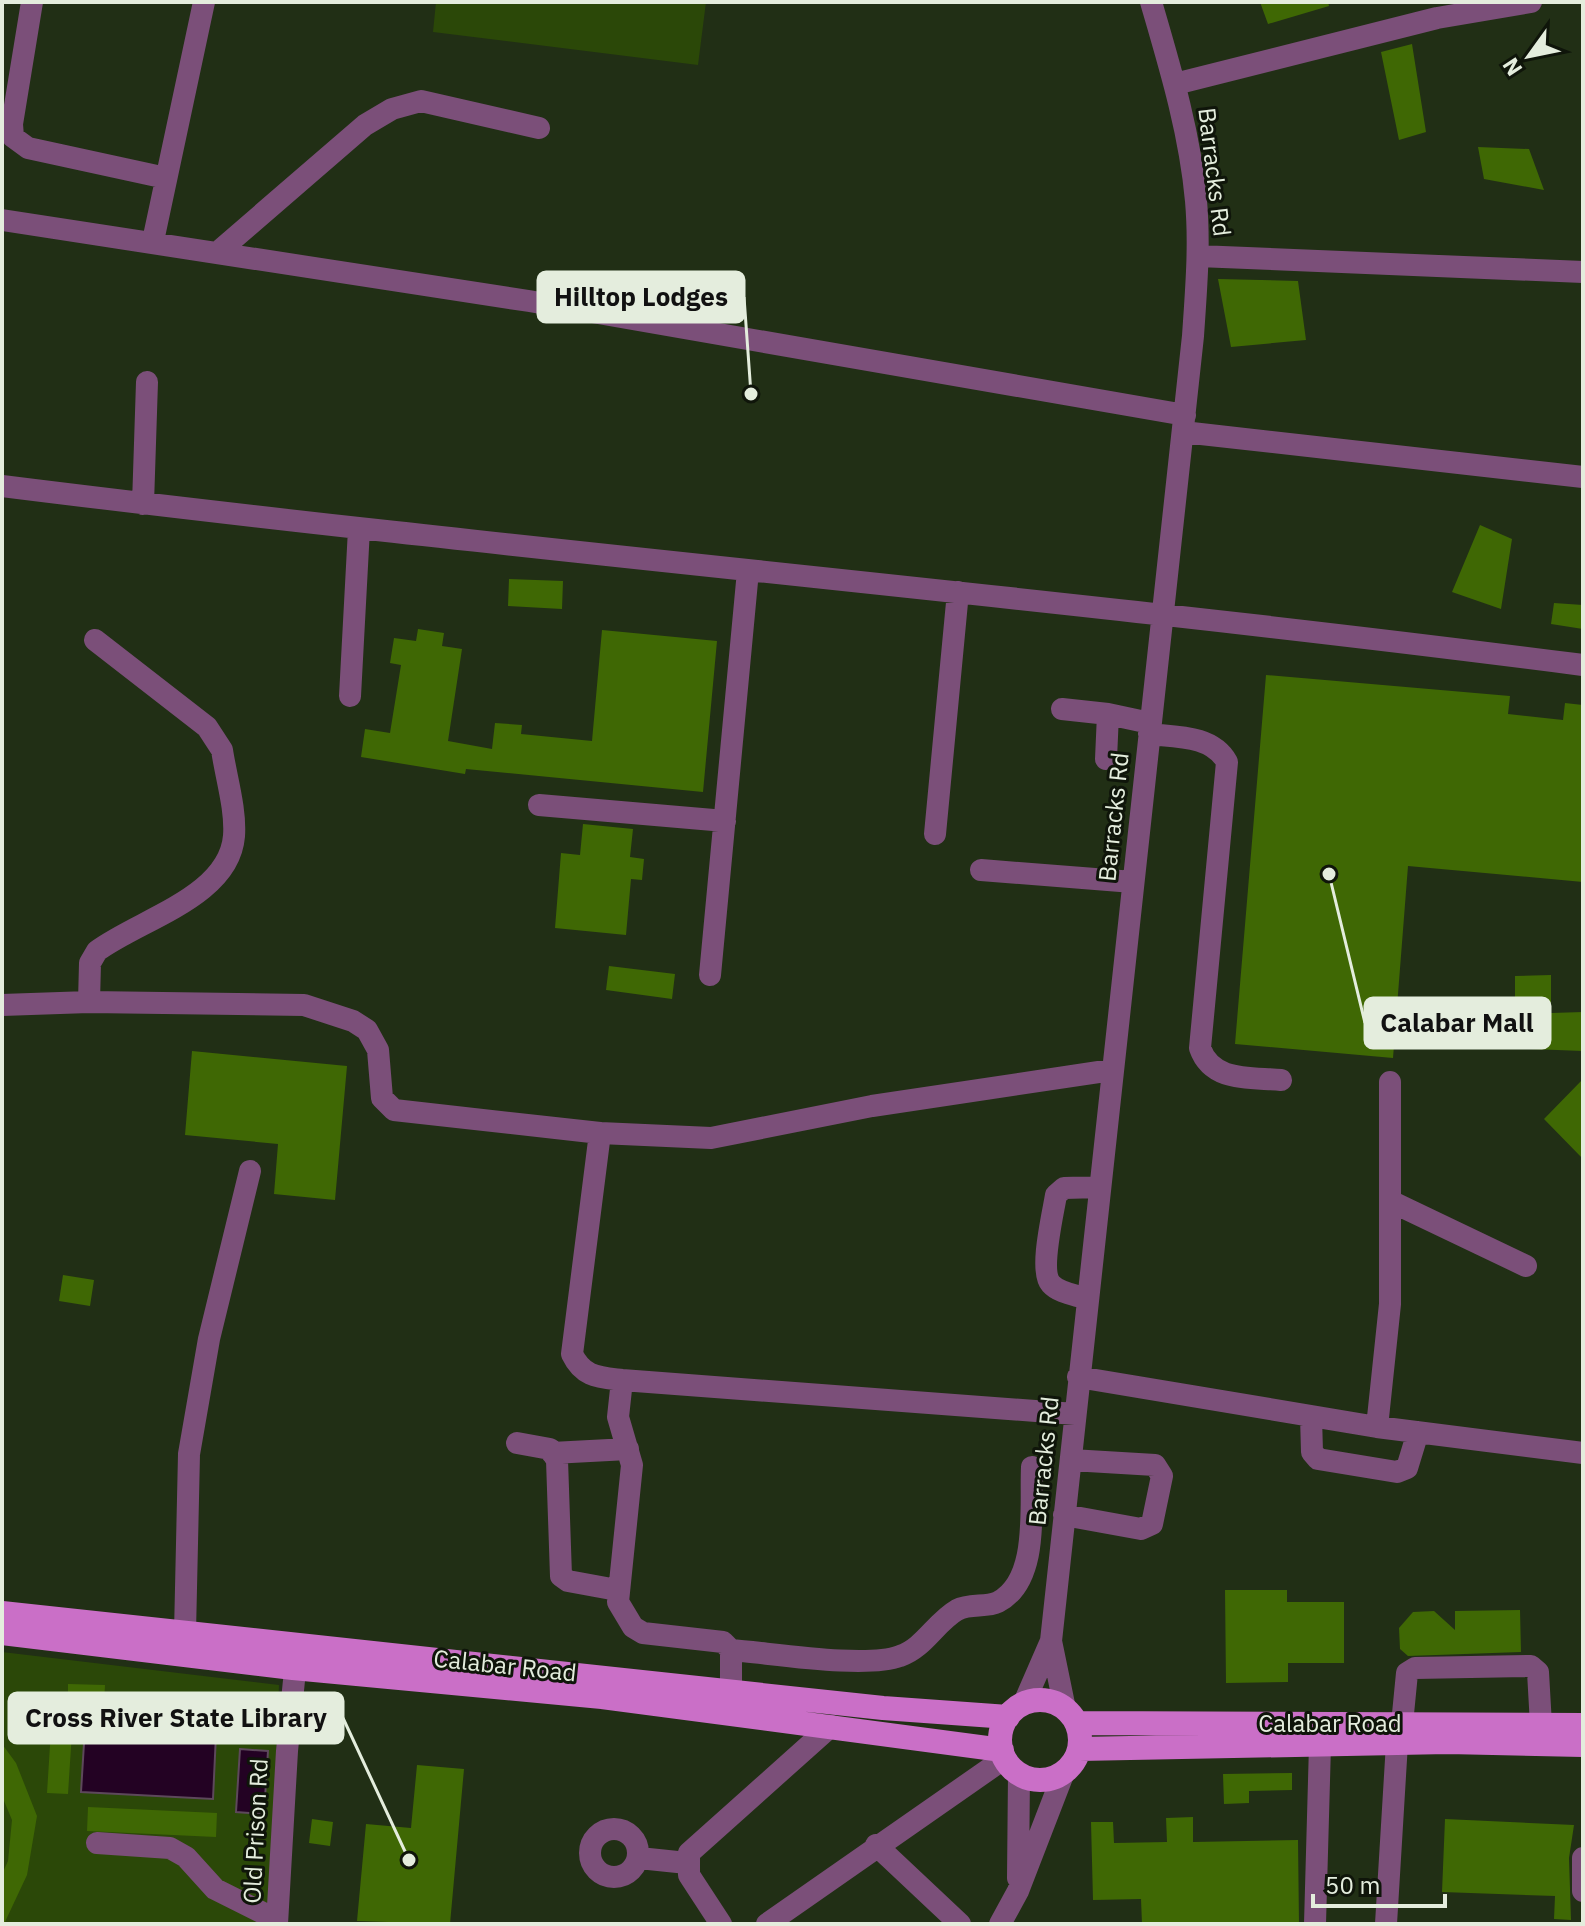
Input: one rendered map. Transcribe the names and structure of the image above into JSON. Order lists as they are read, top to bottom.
{
  "streets": {
    "main road": ["Calabar Road"],
    "street": ["Barracks Rd", "Old Prison Rd"]
  },
  "crossings": [
    ["Barracks Rd", "Calabar Road"],
    ["Calabar Road", "Old Prison Rd"]
  ],
  "places": ["Hilltop Lodges", "Calabar Mall", "Cross River State Library"],
  "scale_bar": "50 m",
  "north": "bottom left"
}
